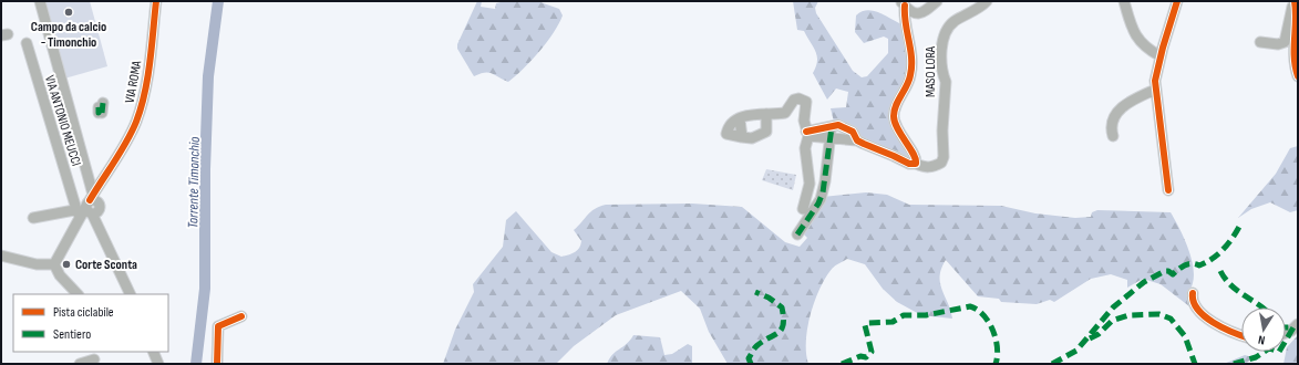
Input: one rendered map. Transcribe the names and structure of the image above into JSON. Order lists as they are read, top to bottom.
{
  "streets": {
    "street": ["MASO LORA", "VIA ROMA", "VIA ANTONIO MEUCCI"]
  },
  "water": ["Torrente Timonchio"],
  "places": ["Campo da calcio - Timonchio", "Corte Sconta"],
  "legend": ["Pista ciclabile", "Sentiero"],
  "north": "bottom"
}
